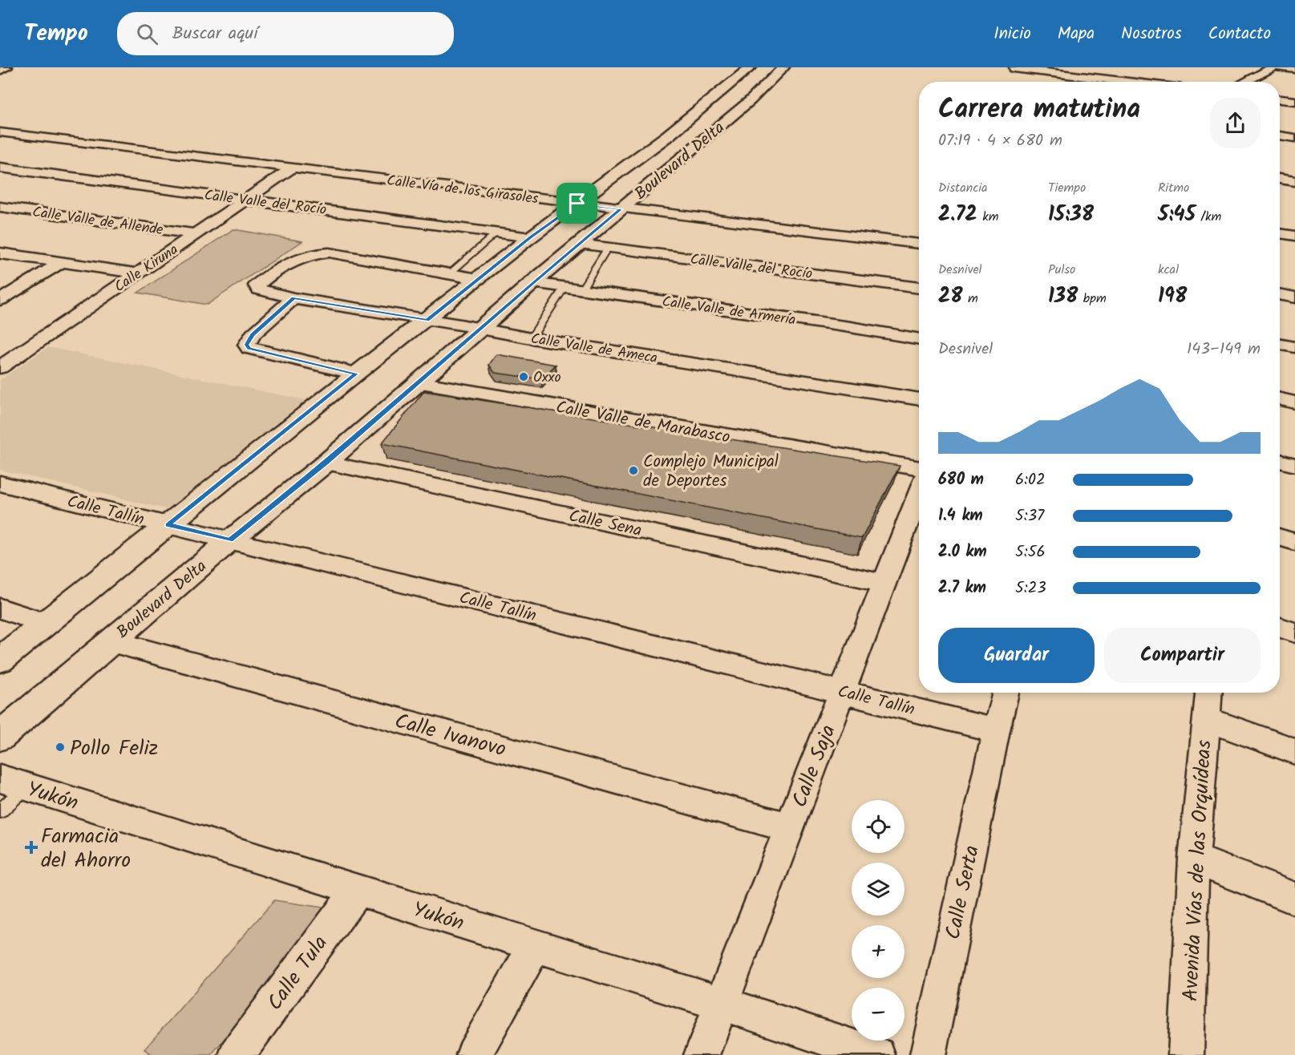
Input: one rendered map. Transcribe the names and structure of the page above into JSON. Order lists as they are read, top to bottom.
{
  "streets": {
    "main road": ["Boulevard Delta"],
    "street": [
      "Calle Vía de los Girasoles",
      "Calle Valle del Rocío",
      "Calle Valle de Allende",
      "Calle Kiruna",
      "Calle Valle de Armería",
      "Calle Valle de Ameca",
      "Calle Valle de Marabasco",
      "Calle Tallín",
      "Calle Sena",
      "Calle Ivanovo",
      "Calle Saja",
      "Yukón",
      "Avenida Vías de las Orquídeas",
      "Calle Serta",
      "Calle Tula"
    ]
  },
  "crossings": [
    ["Boulevard Delta", "Calle Vía de los Girasoles"],
    ["Boulevard Delta", "Calle Valle del Rocío"],
    ["Boulevard Delta", "Calle Valle de Armería"],
    ["Boulevard Delta", "Calle Valle de Ameca"],
    ["Boulevard Delta", "Calle Valle de Marabasco"],
    ["Boulevard Delta", "Calle Tallín"],
    ["Boulevard Delta", "Calle Sena"],
    ["Boulevard Delta", "Calle Ivanovo"],
    ["Calle Vía de los Girasoles", "Calle Kiruna"],
    ["Calle Valle del Rocío", "Calle Kiruna"],
    ["Calle Valle de Allende", "Calle Kiruna"],
    ["Calle Tallín", "Calle Saja"],
    ["Calle Tallín", "Calle Serta"],
    ["Calle Sena", "Calle Saja"],
    ["Calle Ivanovo", "Calle Saja"],
    ["Calle Saja", "Yukón"],
    ["Yukón", "Calle Tula"]
  ],
  "places": {
    "other": ["Oxxo", "Complejo Municipal de Deportes", "Pollo Feliz"],
    "health": ["Farmacia del Ahorro"]
  },
  "page": {
    "header": "Tempo",
    "search": "Buscar aquí",
    "nav": [
      "Inicio",
      "Mapa",
      "Nosotros",
      "Contacto"
    ],
    "heading": ["Carrera matutina", "07:19 · 4 × 680 m"],
    "stats": [
      ["Distancia", "2.72 km"],
      ["Tiempo", "15:38"],
      ["Ritmo", "5:45 /km"],
      ["Desnivel", "28 m"],
      ["Pulso", "138 bpm"],
      ["kcal", "198"]
    ],
    "chart": ["Desnivel", "143–149 m"],
    "list": [
      {
        "name": "680 m",
        "note": "6:02"
      },
      {
        "name": "1.4 km",
        "note": "5:37"
      },
      {
        "name": "2.0 km",
        "note": "5:56"
      },
      {
        "name": "2.7 km",
        "note": "5:23"
      }
    ],
    "buttons": ["Guardar", "Compartir"],
    "map_buttons": ["+", "−"]
  }
}
